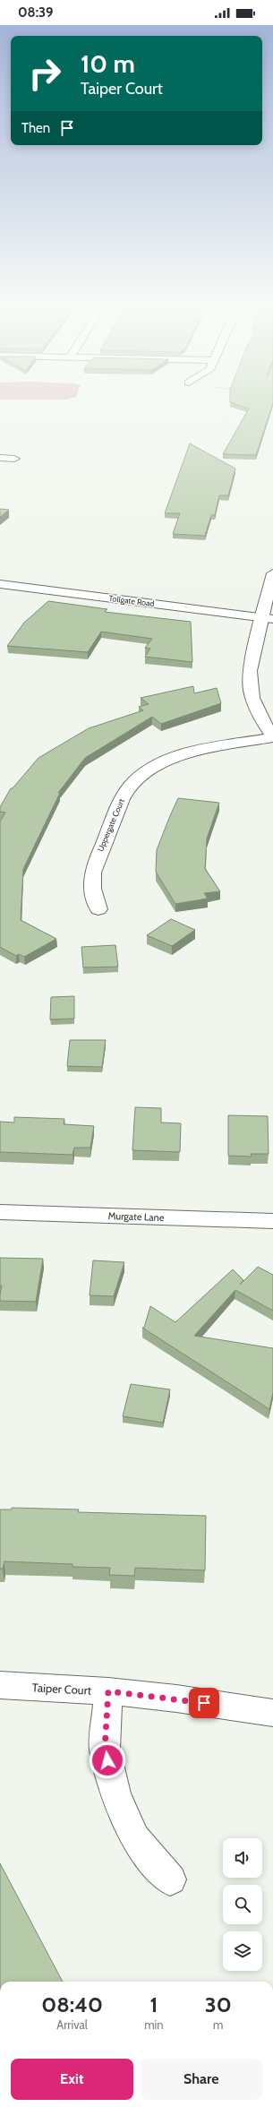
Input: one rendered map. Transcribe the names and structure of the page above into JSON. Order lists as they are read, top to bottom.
{
  "streets": {
    "street": [
      "Tollgate Road",
      "Uppergate Court",
      "Murgate Lane",
      "Taiper Court"
    ]
  },
  "page": {
    "status": "08:39",
    "turn": ["10 m", "Taiper Court"],
    "then": "Then",
    "eta": [
      "08:40",
      "Arrival",
      "1",
      "min",
      "30",
      "m"
    ],
    "buttons": ["Exit", "Share"]
  }
}
